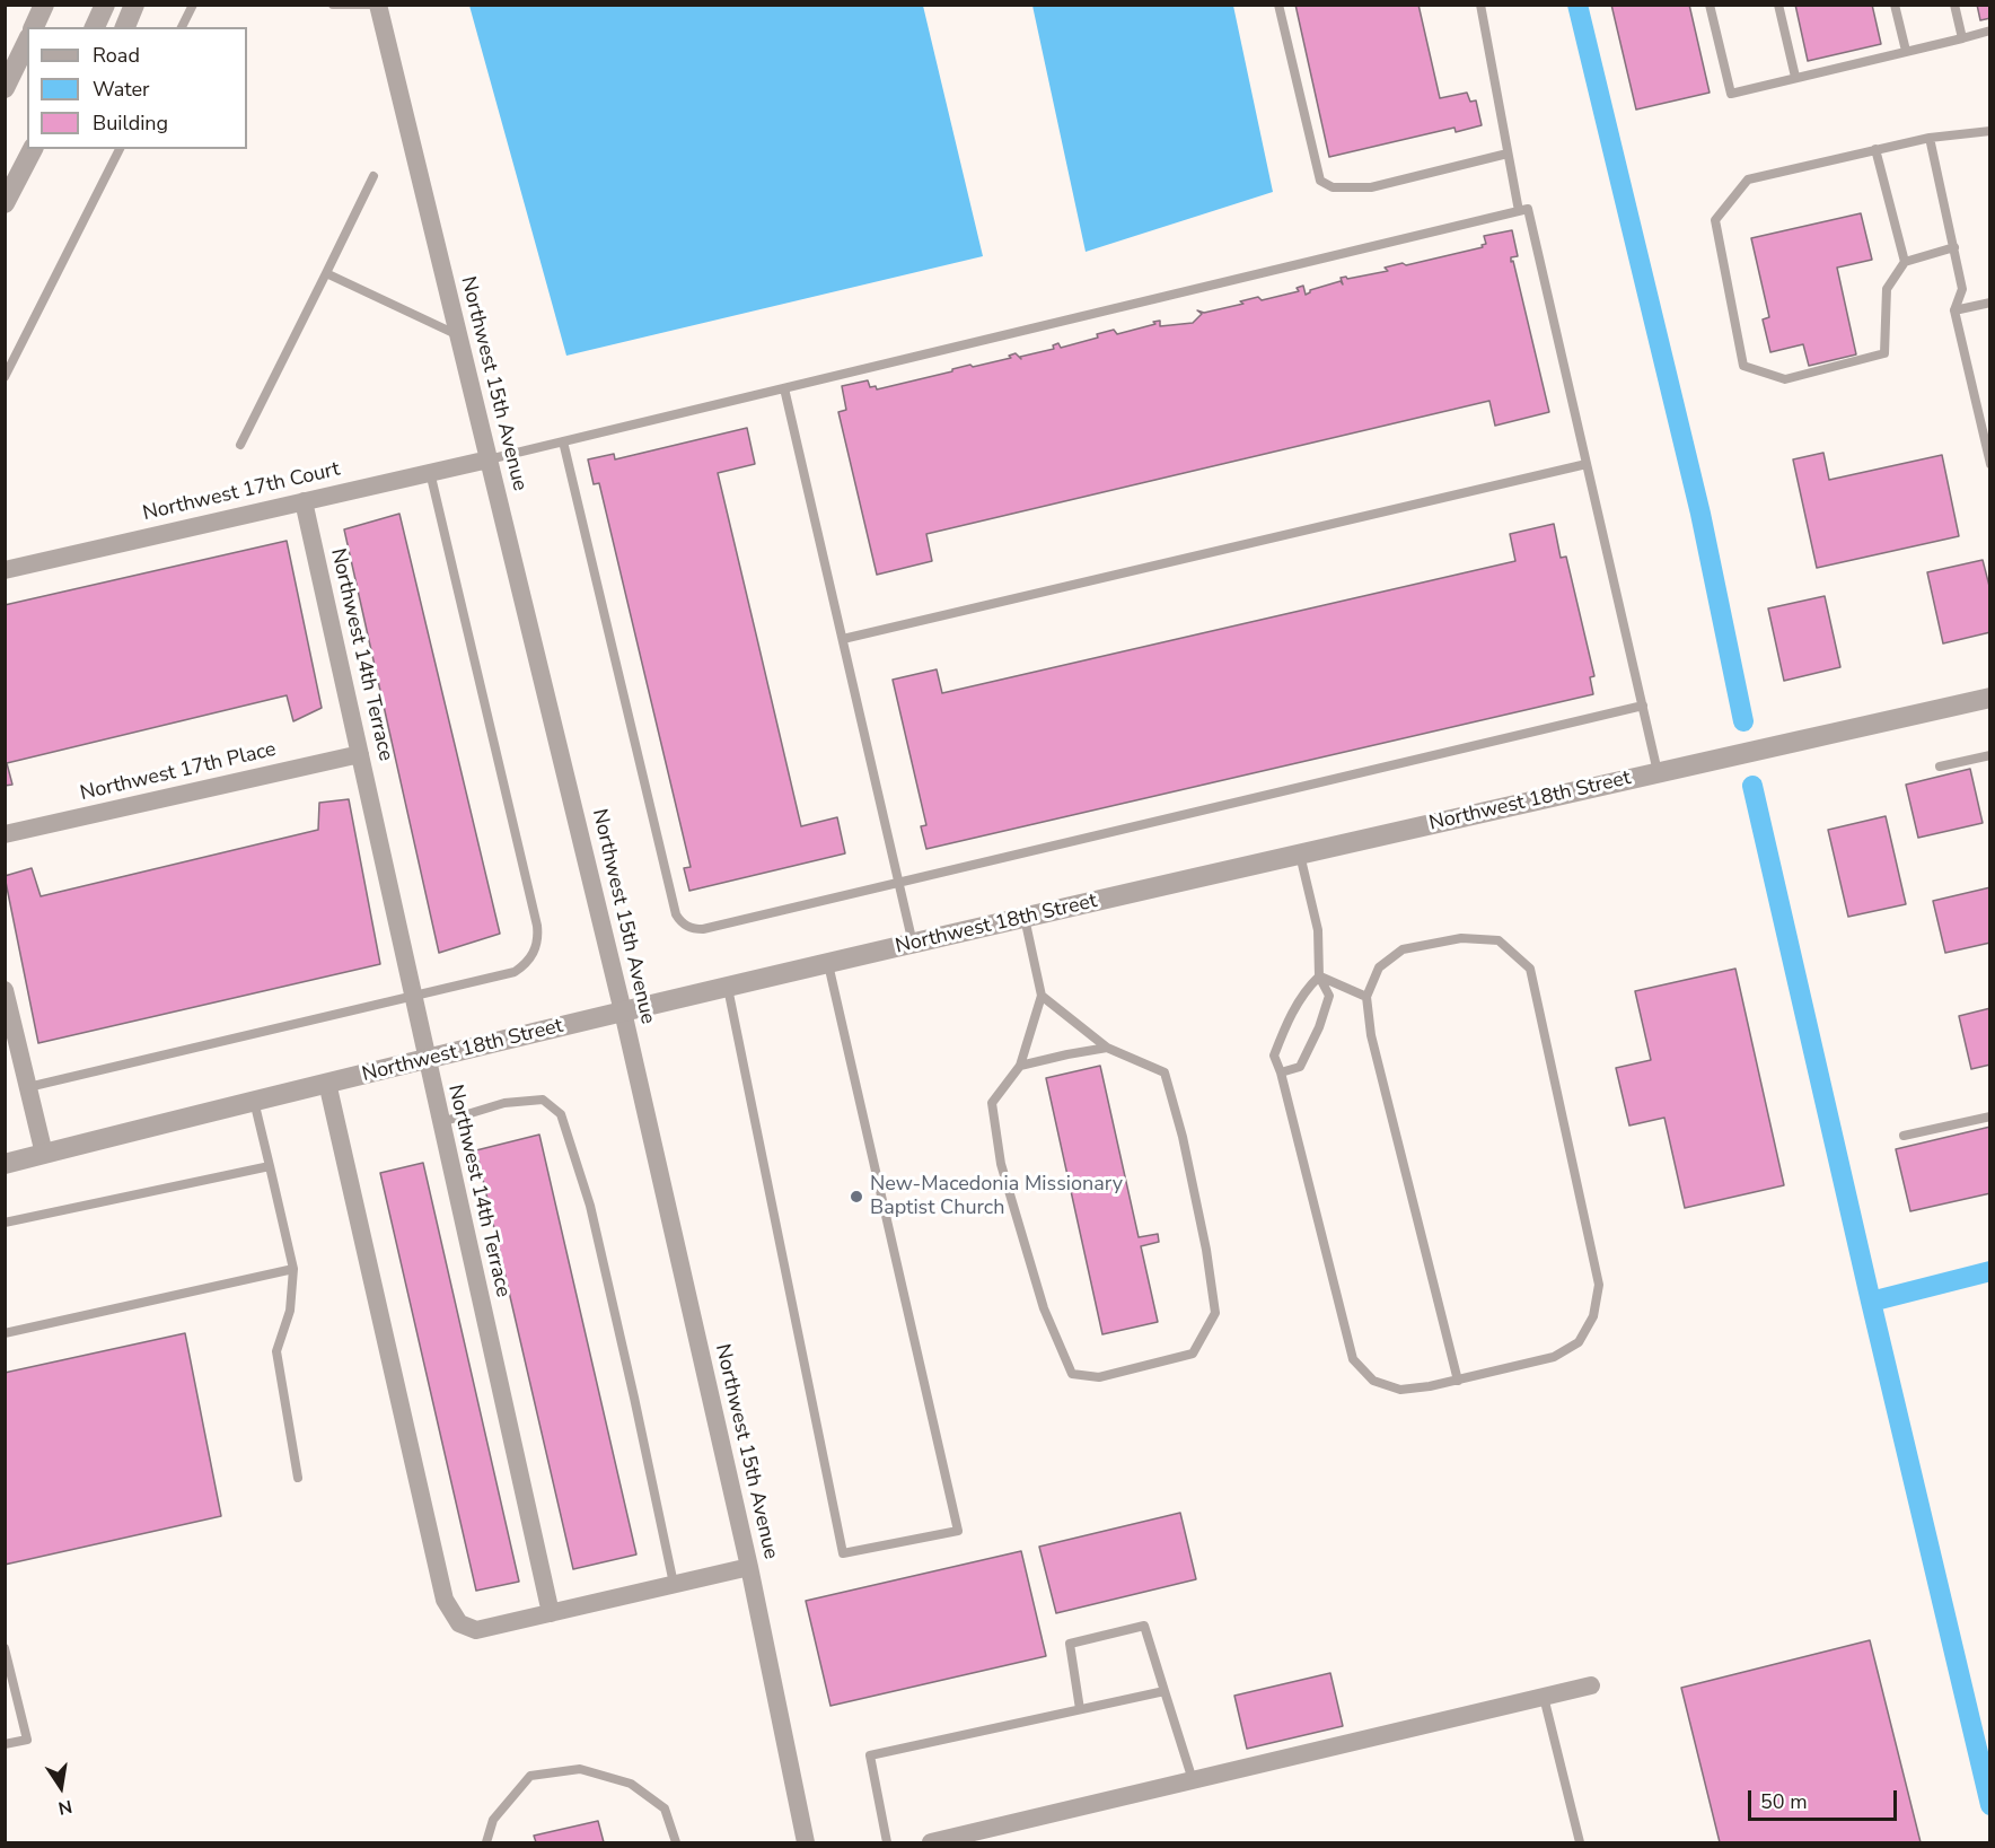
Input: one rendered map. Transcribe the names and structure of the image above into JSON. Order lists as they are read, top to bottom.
{
  "streets": {
    "street": [
      "Northwest 15th Avenue",
      "Northwest 17th Court",
      "Northwest 14th Terrace",
      "Northwest 17th Place",
      "Northwest 18th Street"
    ]
  },
  "crossings": [
    ["Northwest 15th Avenue", "Northwest 17th Court"],
    ["Northwest 15th Avenue", "Northwest 18th Street"],
    ["Northwest 17th Court", "Northwest 14th Terrace"],
    ["Northwest 14th Terrace", "Northwest 17th Place"],
    ["Northwest 14th Terrace", "Northwest 18th Street"]
  ],
  "places": ["New-Macedonia Missionary Baptist Church"],
  "legend": ["Road", "Water", "Building"],
  "scale_bar": "50 m",
  "north": "bottom"
}
